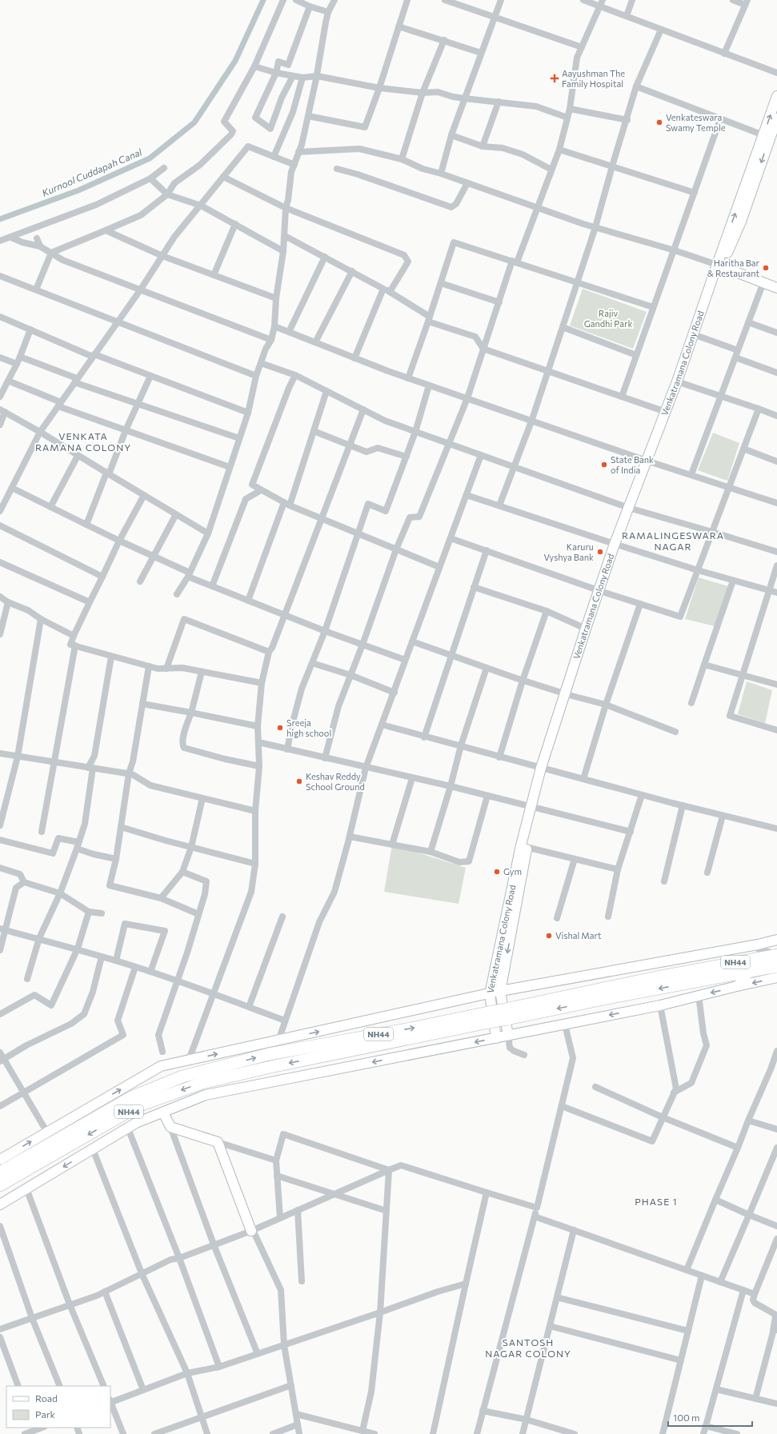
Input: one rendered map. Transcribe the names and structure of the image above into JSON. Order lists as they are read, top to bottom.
{
  "streets": {
    "highway": ["NH44"],
    "street": ["Venkatramana Colony Road"]
  },
  "districts": [
    "VENKATA RAMANA COLONY",
    "RAMALINGESWARA NAGAR",
    "PHASE 1",
    "SANTOSH NAGAR COLONY"
  ],
  "water": ["Kurnool Cuddapah Canal"],
  "parks": ["Rajiv Gandhi Park"],
  "places": {
    "health": ["Aayushman The Family Hospital"],
    "other": [
      "Venkateswara Swamy Temple",
      "Haritha Bar & Restaurant",
      "State Bank of India",
      "Karuru Vyshya Bank",
      "Sreeja high school",
      "Keshav Reddy School Ground",
      "Gym",
      "Vishal Mart"
    ]
  },
  "legend": ["Road", "Park"],
  "scale_bar": "100 m"
}
